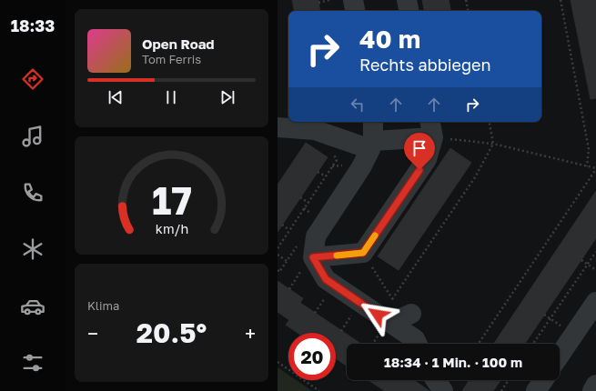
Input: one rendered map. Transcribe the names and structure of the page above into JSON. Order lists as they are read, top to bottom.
{
  "page": {
    "tabs": "18:33",
    "turn": ["40 m", "Rechts abbiegen"],
    "song": ["Open Road", "Tom Ferris"],
    "tile": "Klima",
    "heat": ["−", "20.5°", "+"],
    "limit": "20",
    "trip": "18:34 · 1 Min. · 100 m",
    "gauge": ["17", "km/h"]
  }
}
